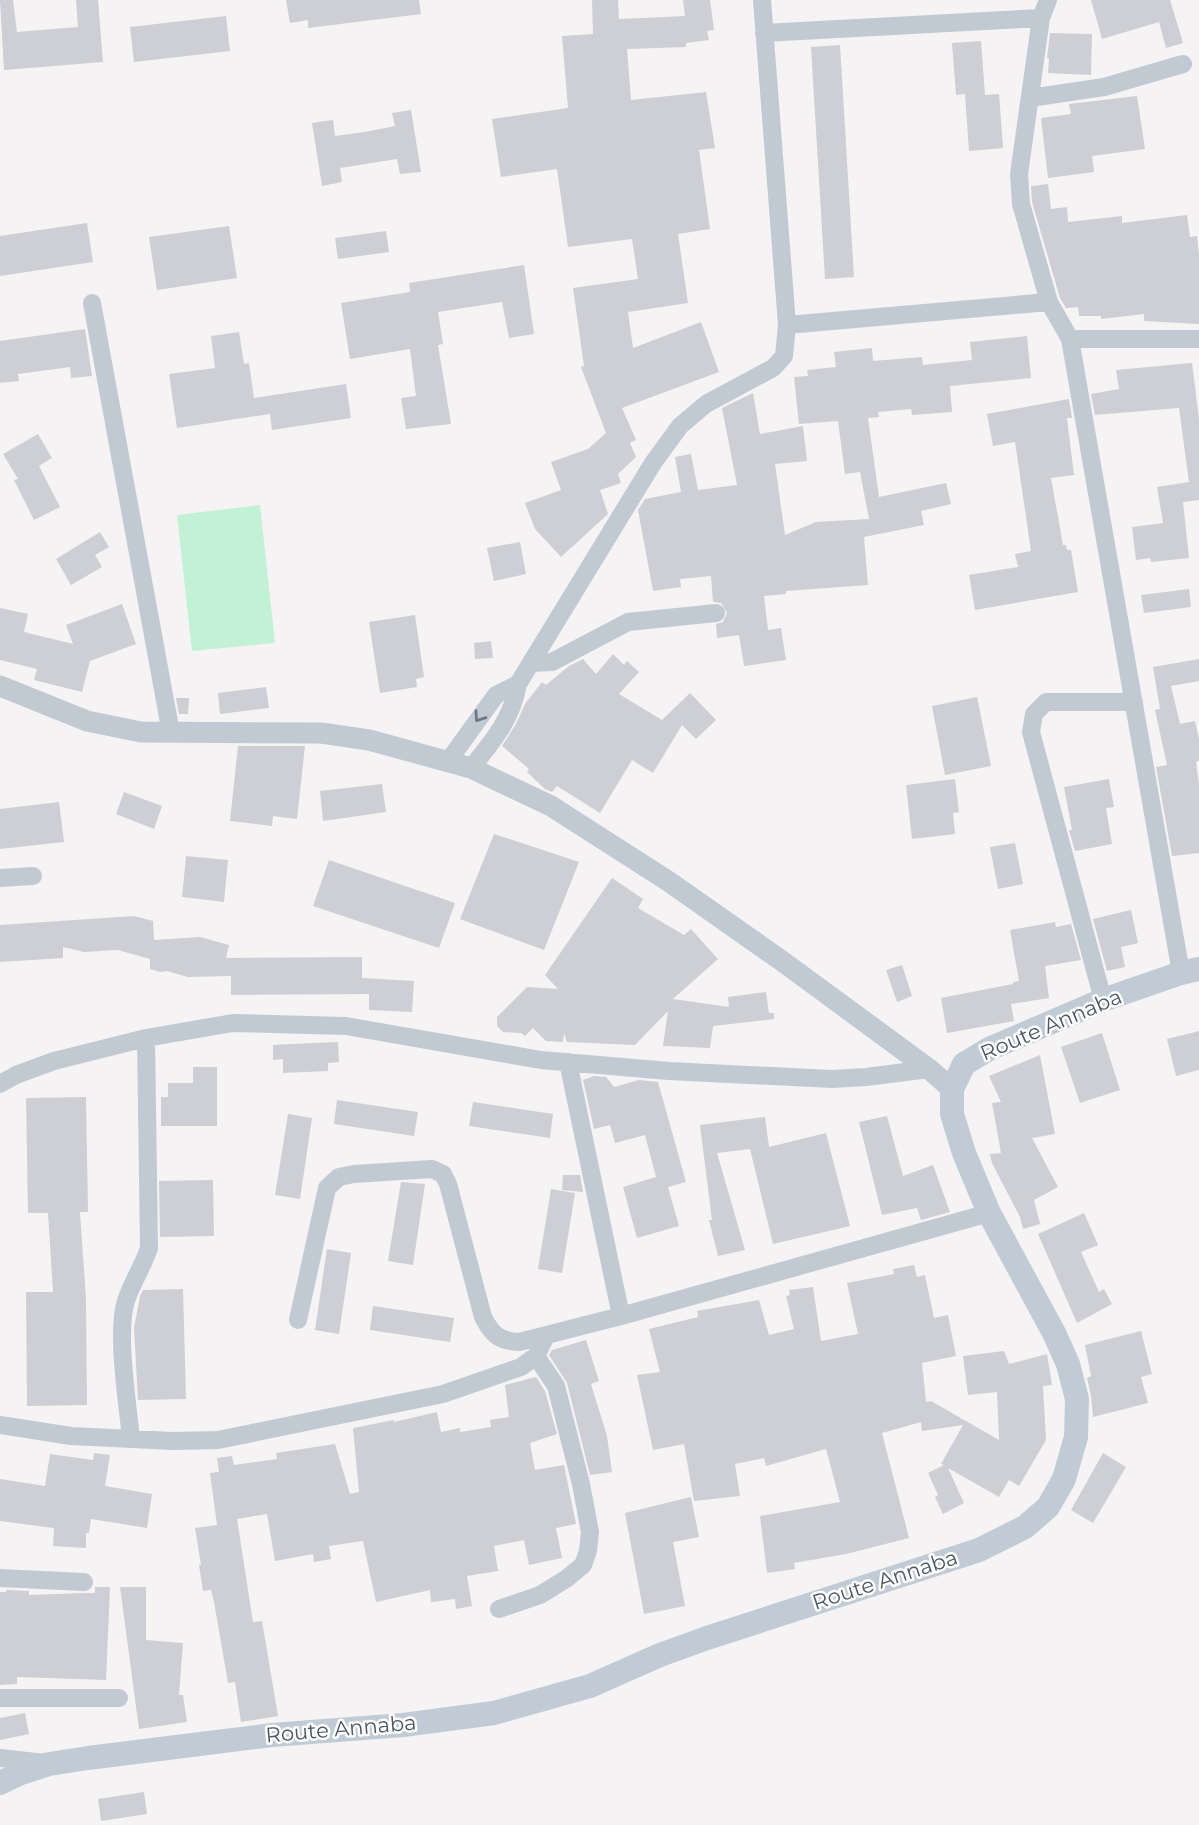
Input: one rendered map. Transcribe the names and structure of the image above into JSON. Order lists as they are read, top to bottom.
{
  "streets": {
    "main road": ["Route Annaba"]
  }
}
